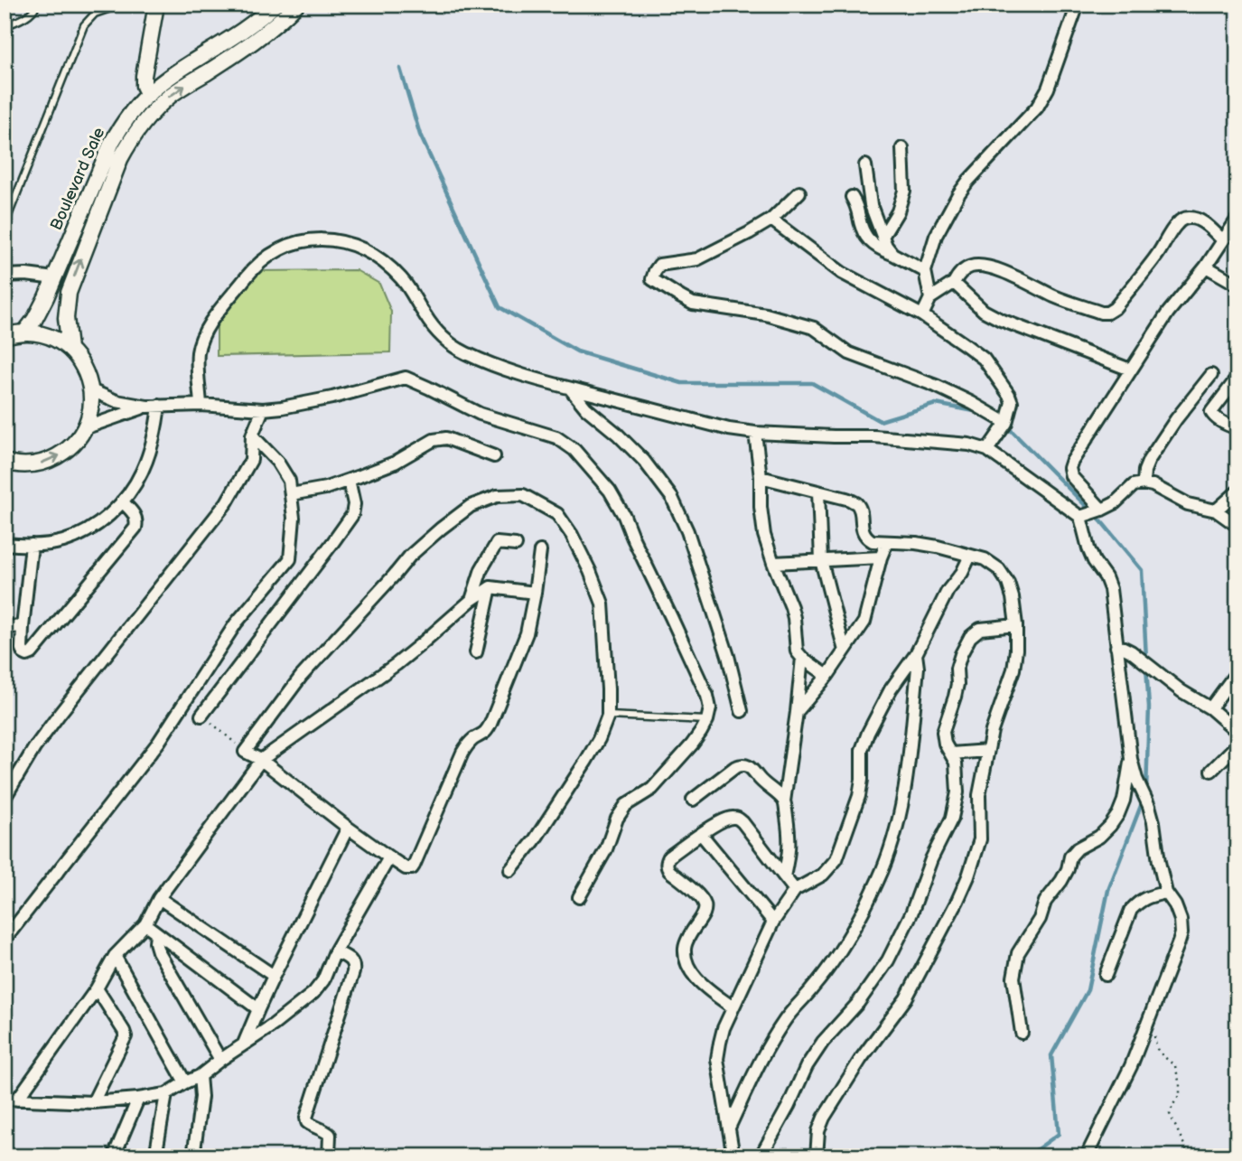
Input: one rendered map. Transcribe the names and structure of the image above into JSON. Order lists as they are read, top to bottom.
{
  "streets": {
    "street": ["Boulevard Sale"]
  }
}
